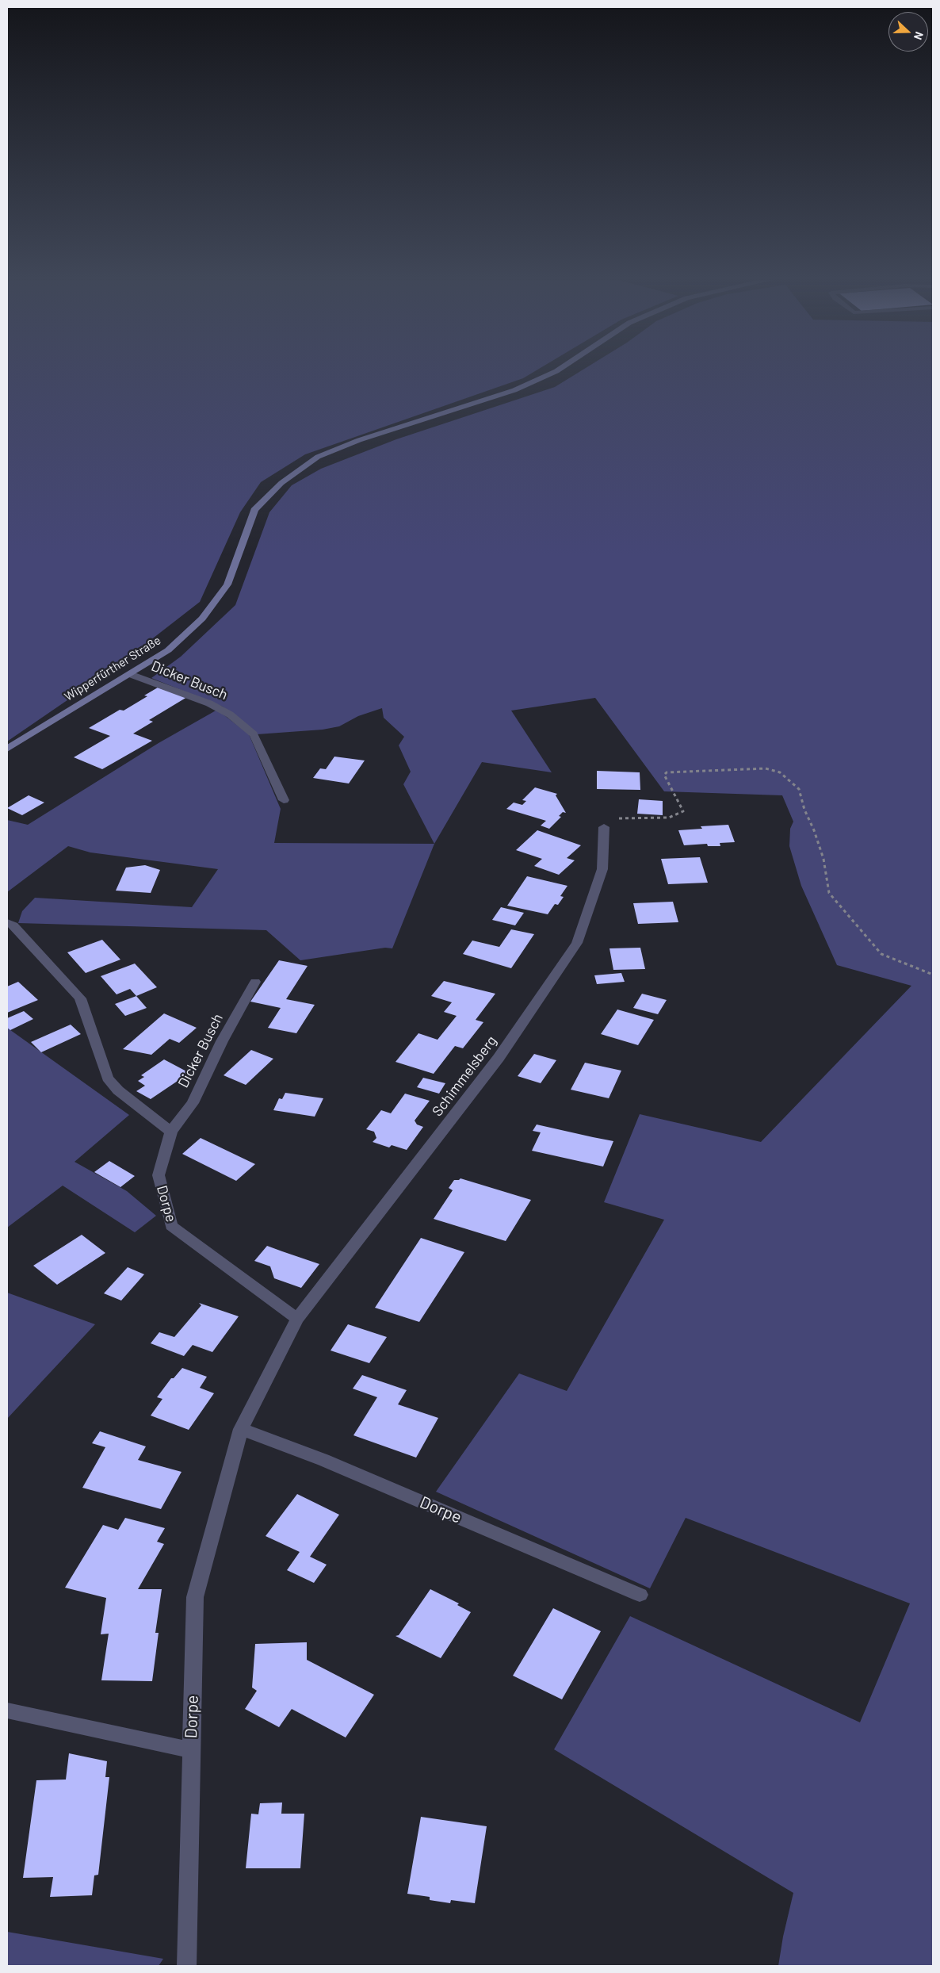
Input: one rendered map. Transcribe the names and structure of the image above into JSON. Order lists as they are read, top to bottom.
{
  "streets": {
    "main road": ["Wipperfürther Straße"],
    "street": ["Dicker Busch", "Schimmelsberg", "Dorpe"]
  },
  "crossings": [
    ["Wipperfürther Straße", "Dicker Busch"],
    ["Dicker Busch", "Dorpe"],
    ["Schimmelsberg", "Dorpe"]
  ],
  "north": "right"
}
